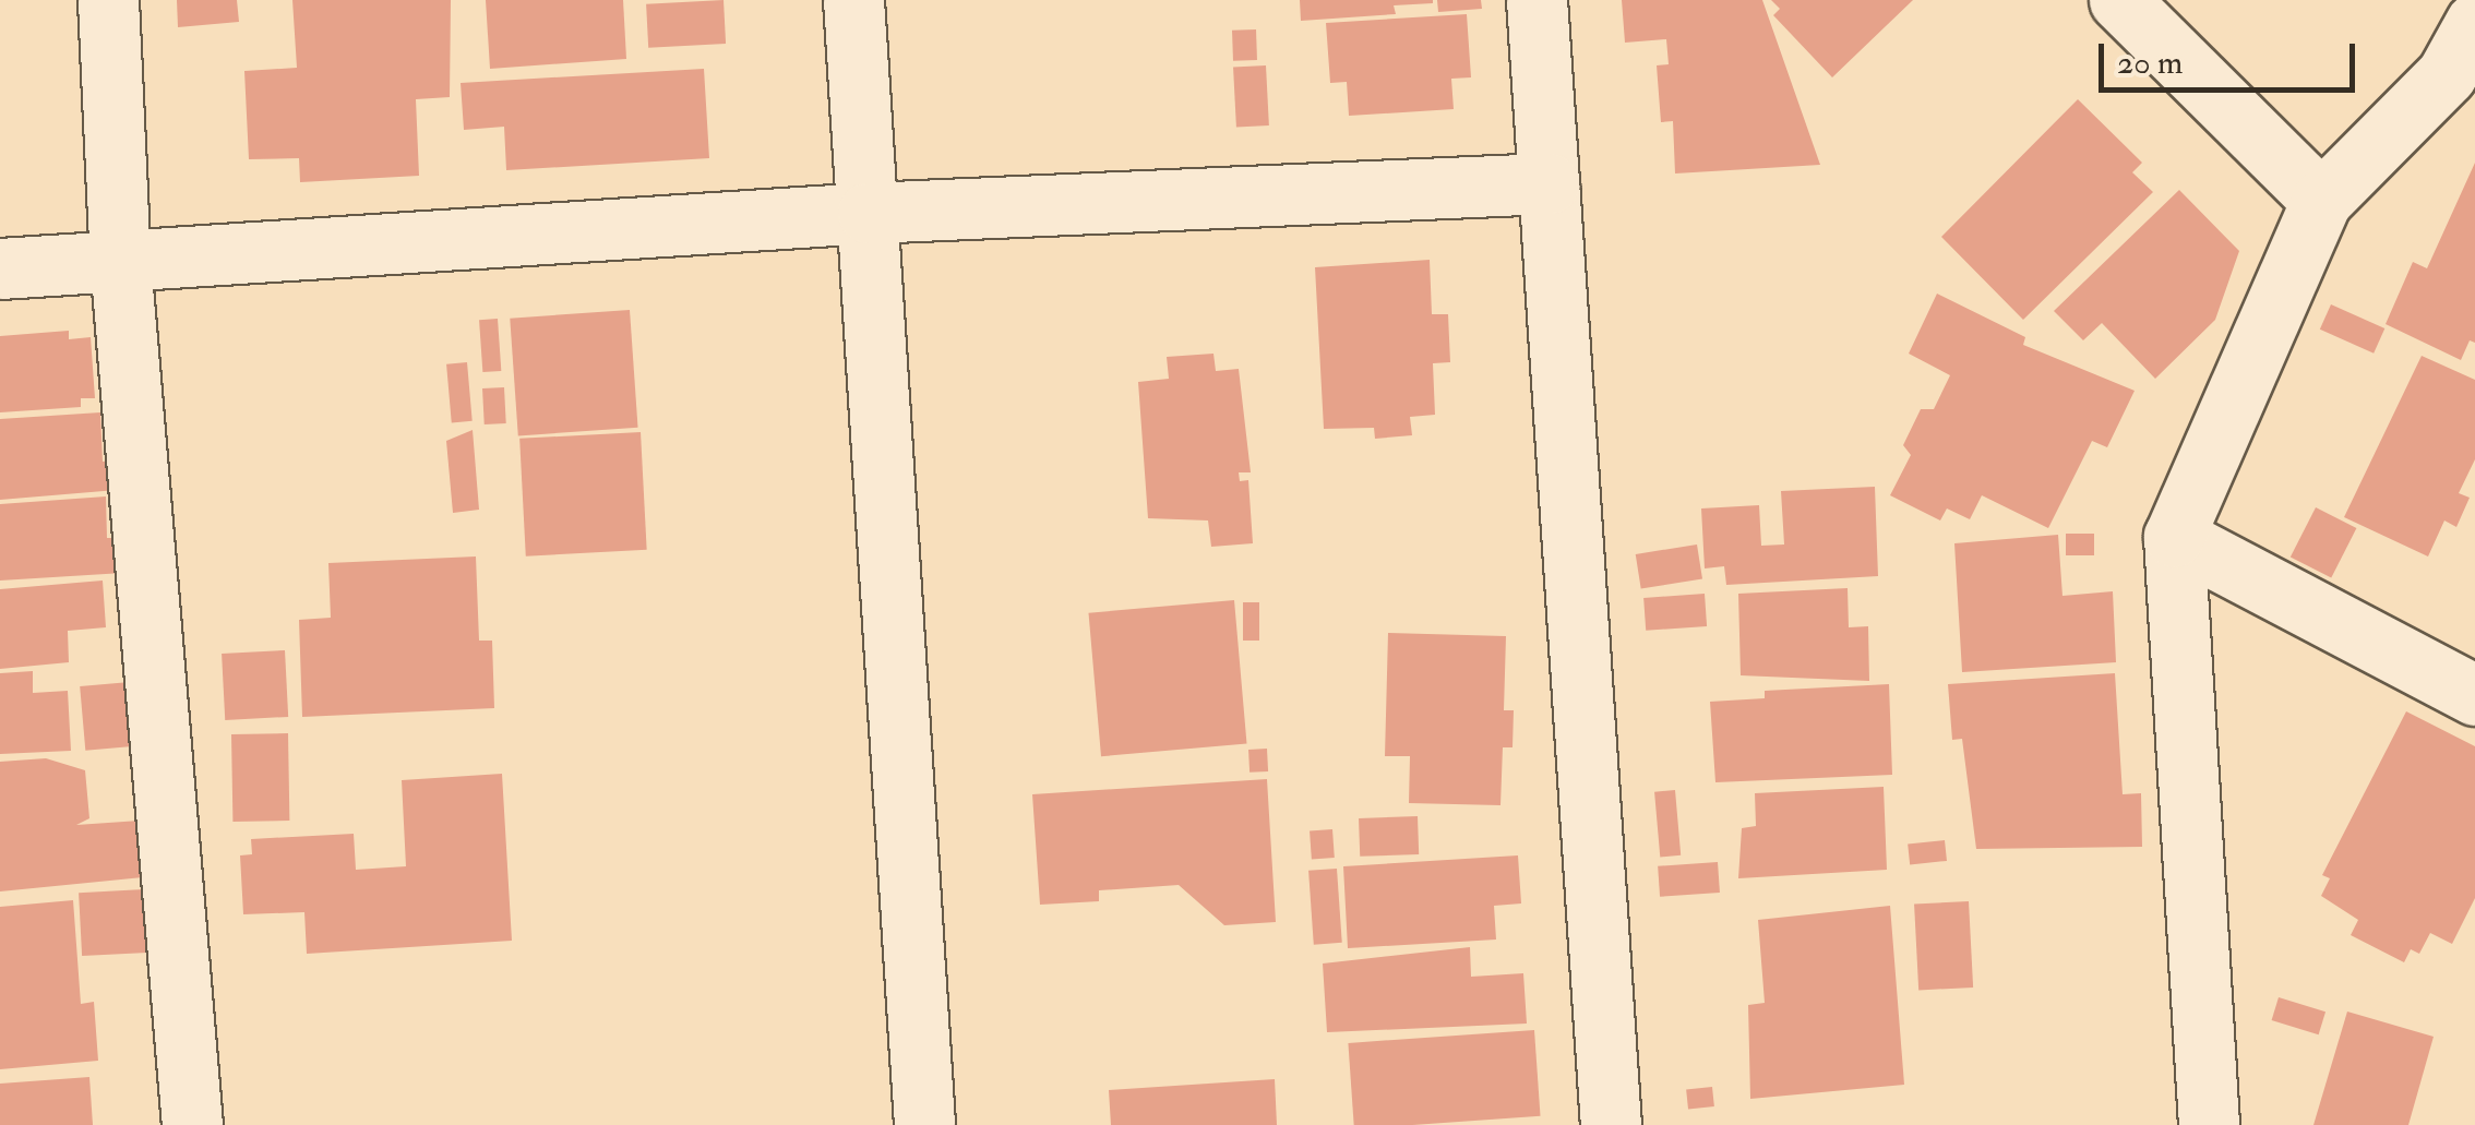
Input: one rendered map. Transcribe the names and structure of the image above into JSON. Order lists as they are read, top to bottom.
{
  "scale_bar": "20 m"
}
